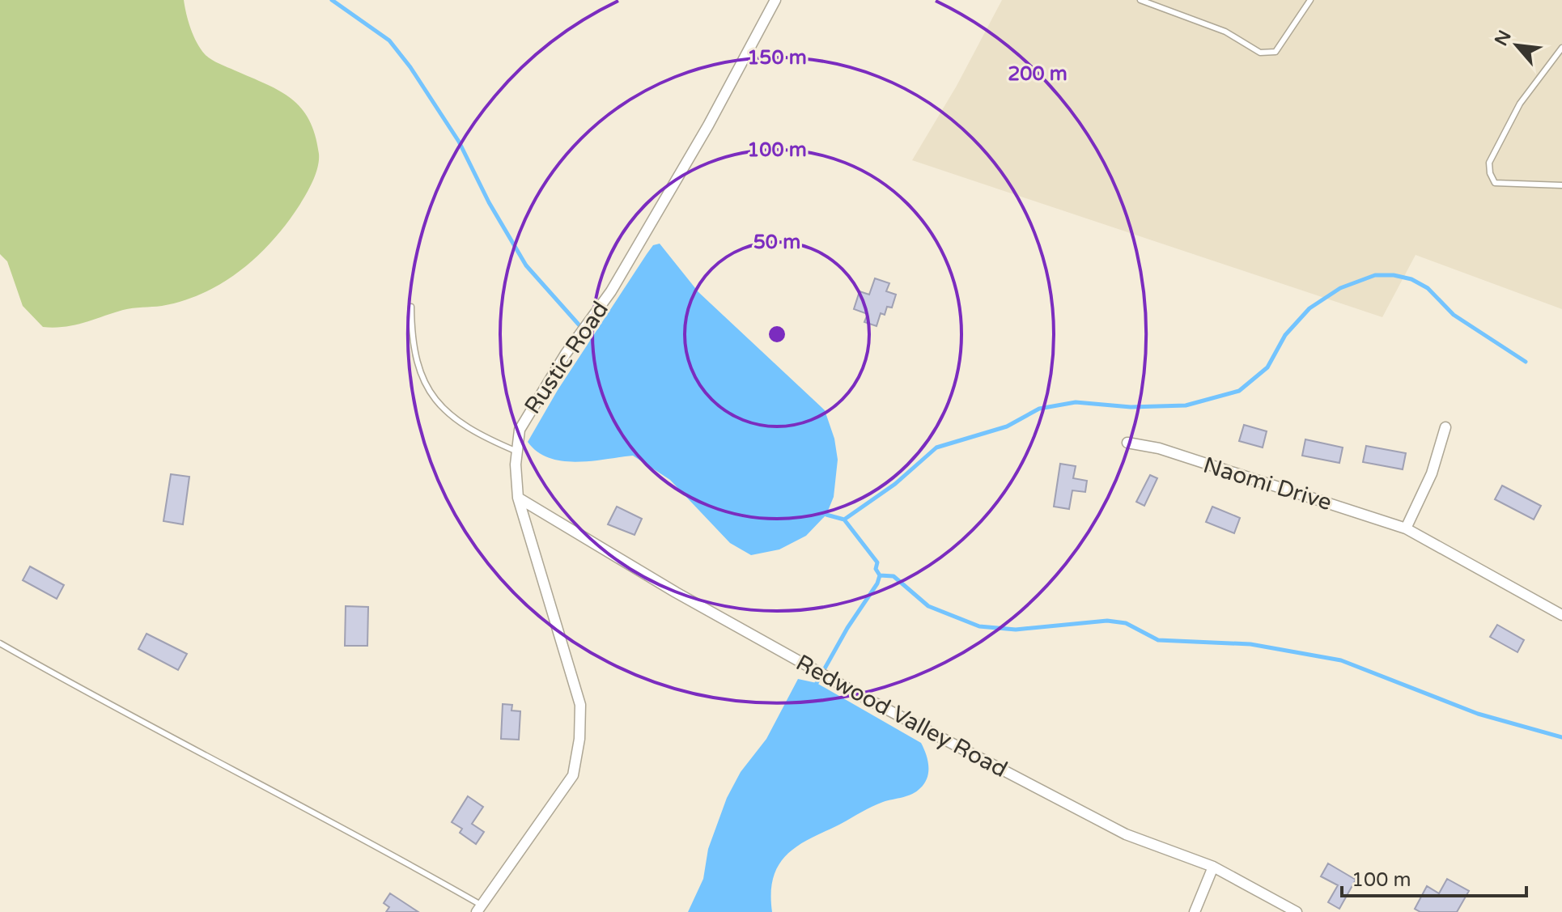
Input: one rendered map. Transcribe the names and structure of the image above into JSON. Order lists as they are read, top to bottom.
{
  "streets": {
    "street": ["Rustic Road", "Naomi Drive", "Redwood Valley Road"]
  },
  "crossings": [
    ["Rustic Road", "Redwood Valley Road"]
  ],
  "scale_bar": "100 m",
  "north": "top left",
  "rings": [
    "150 m",
    "200 m",
    "100 m",
    "50 m"
  ]
}
